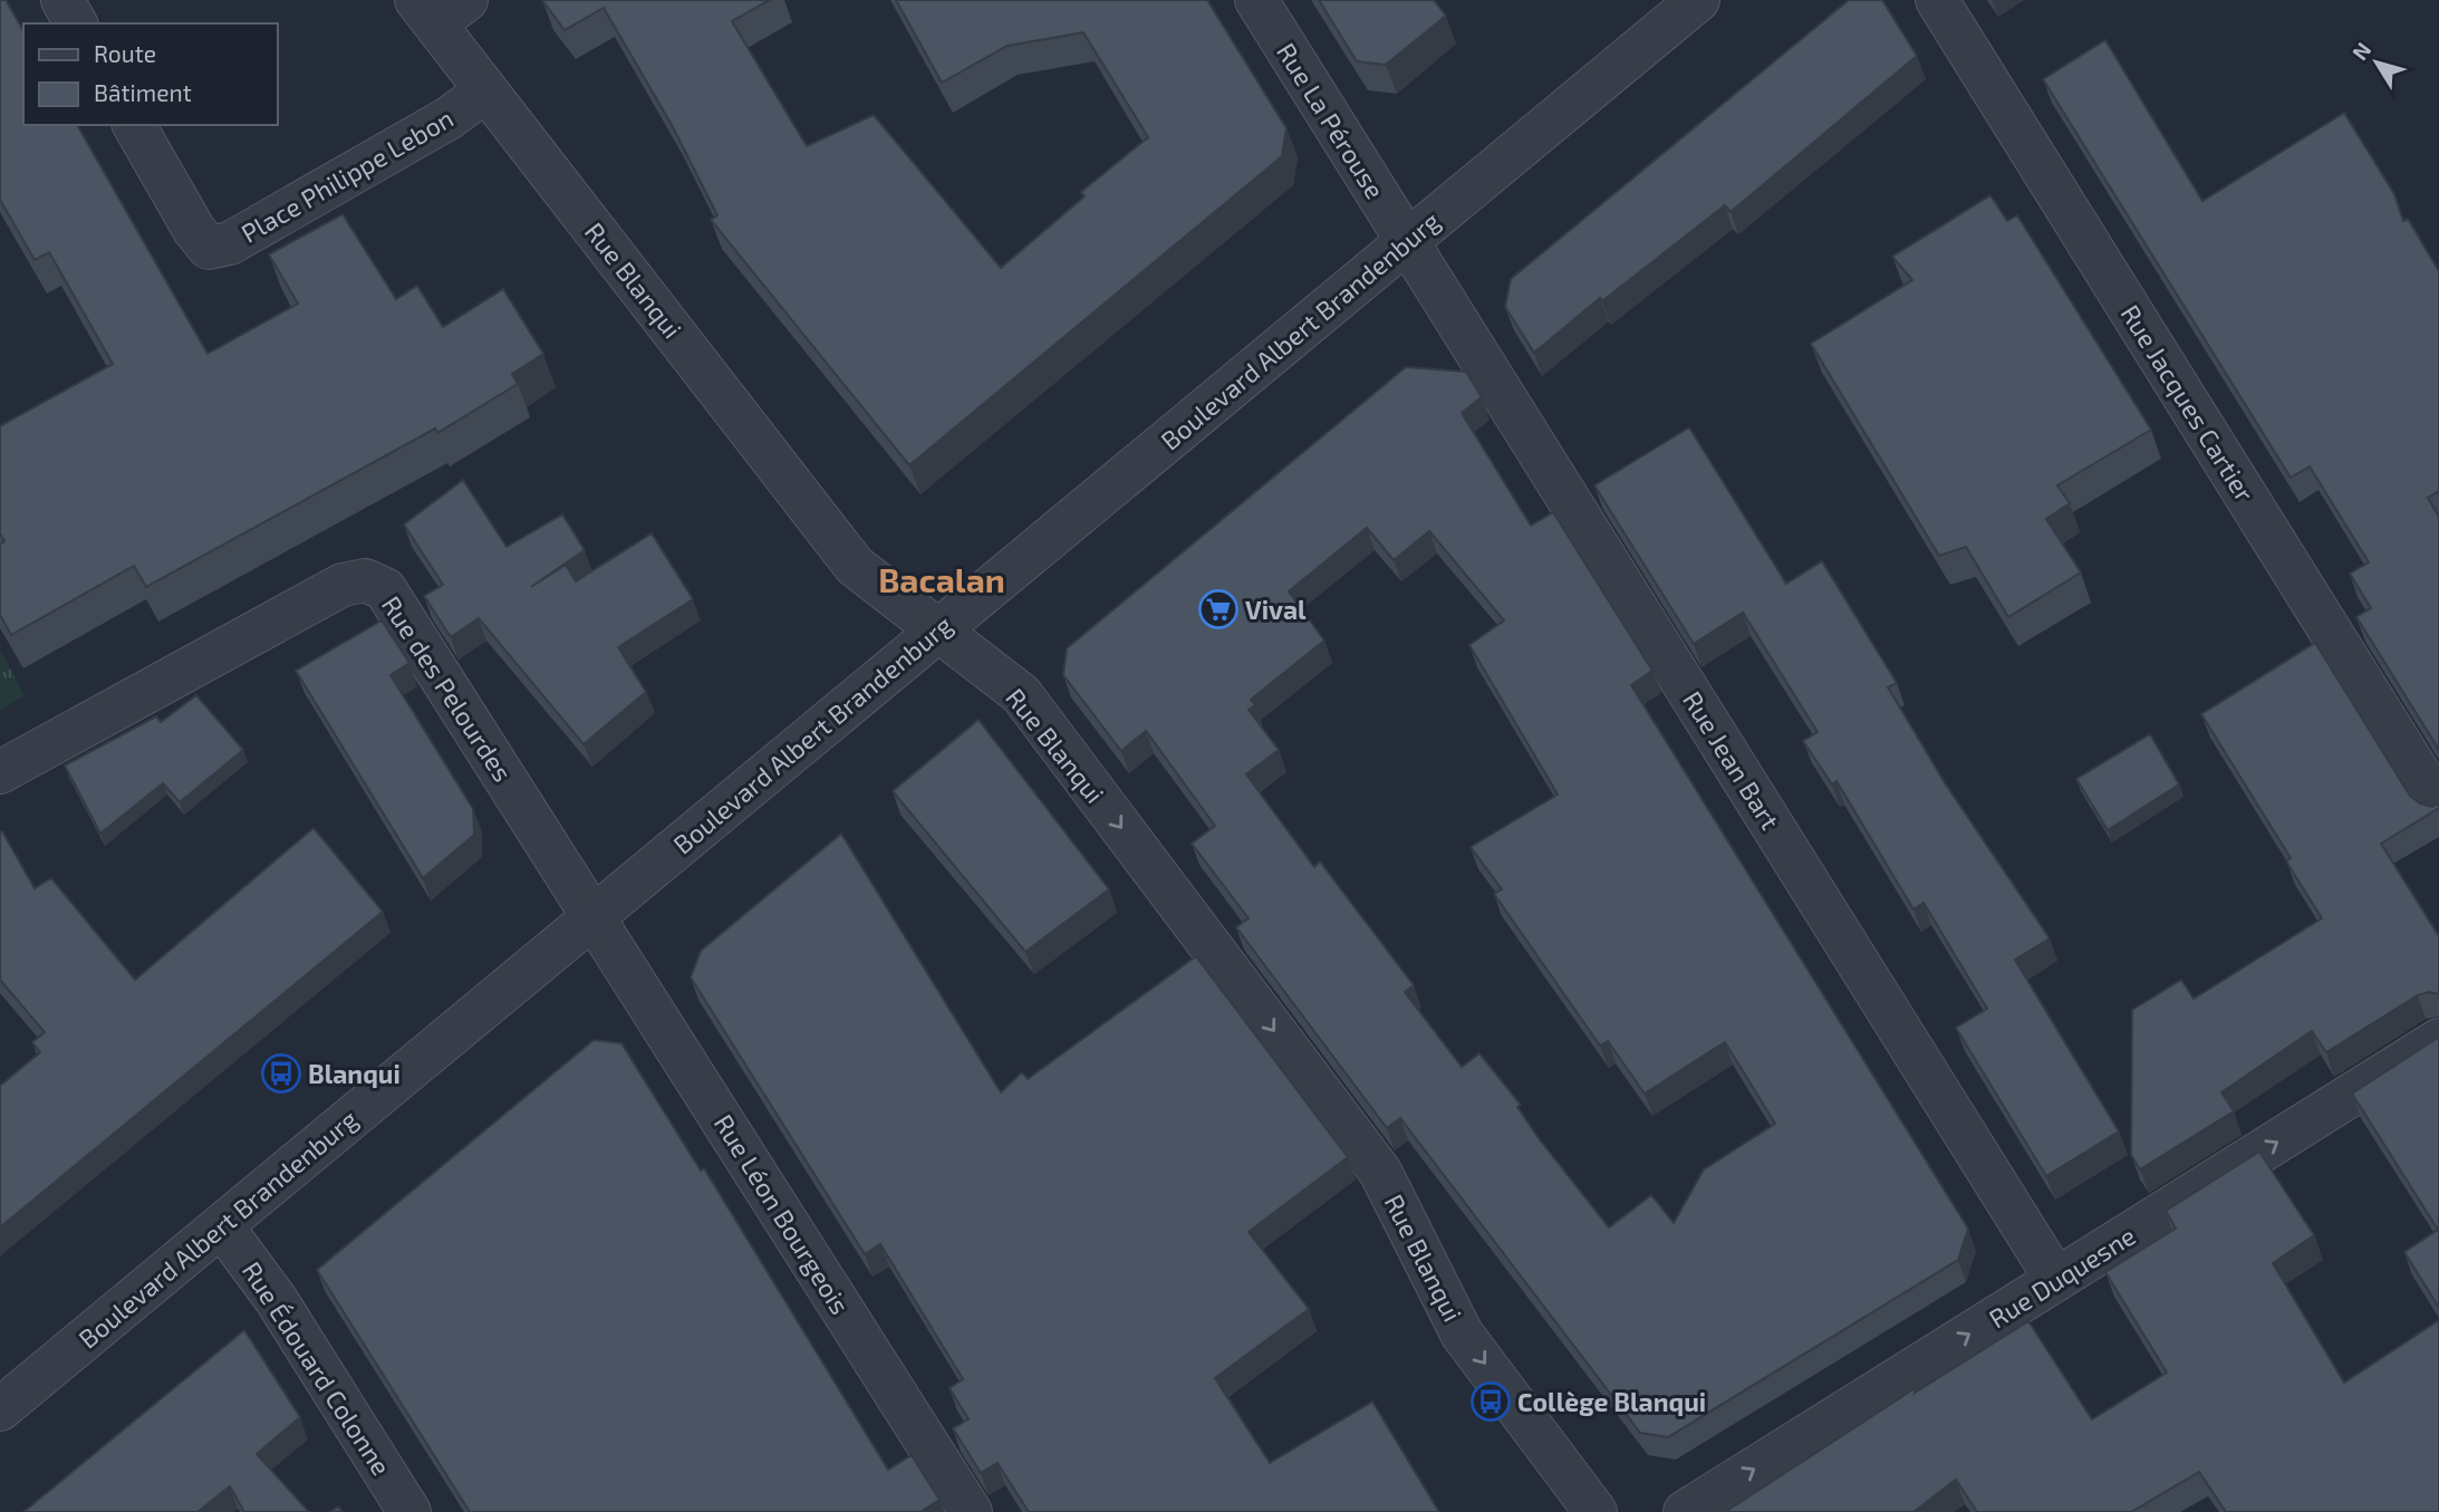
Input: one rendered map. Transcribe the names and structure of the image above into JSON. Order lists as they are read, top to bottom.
{
  "streets": {
    "street": [
      "Rue La Pérouse",
      "Place Philippe Lebon",
      "Rue Blanqui",
      "Boulevard Albert Brandenburg",
      "Rue Jacques Cartier",
      "Rue des Pelourdes",
      "Rue Jean Bart",
      "Rue Léon Bourgeois",
      "Rue Duquesne",
      "Rue Édouard Colonne"
    ]
  },
  "crossings": [
    ["Rue La Pérouse", "Boulevard Albert Brandenburg"],
    ["Rue La Pérouse", "Rue Jean Bart"],
    ["Place Philippe Lebon", "Rue Blanqui"],
    ["Rue Blanqui", "Boulevard Albert Brandenburg"],
    ["Boulevard Albert Brandenburg", "Rue des Pelourdes"],
    ["Boulevard Albert Brandenburg", "Rue Jean Bart"],
    ["Boulevard Albert Brandenburg", "Rue Léon Bourgeois"],
    ["Boulevard Albert Brandenburg", "Rue Édouard Colonne"],
    ["Rue des Pelourdes", "Rue Léon Bourgeois"],
    ["Rue Jean Bart", "Rue Duquesne"]
  ],
  "one_way": ["Rue Blanqui", "Rue Duquesne"],
  "districts": ["Bacalan"],
  "places": {
    "supermarket": ["Vival"],
    "bus stop": ["Blanqui", "Collège Blanqui"]
  },
  "legend": ["Route", "Bâtiment"],
  "north": "top left"
}
